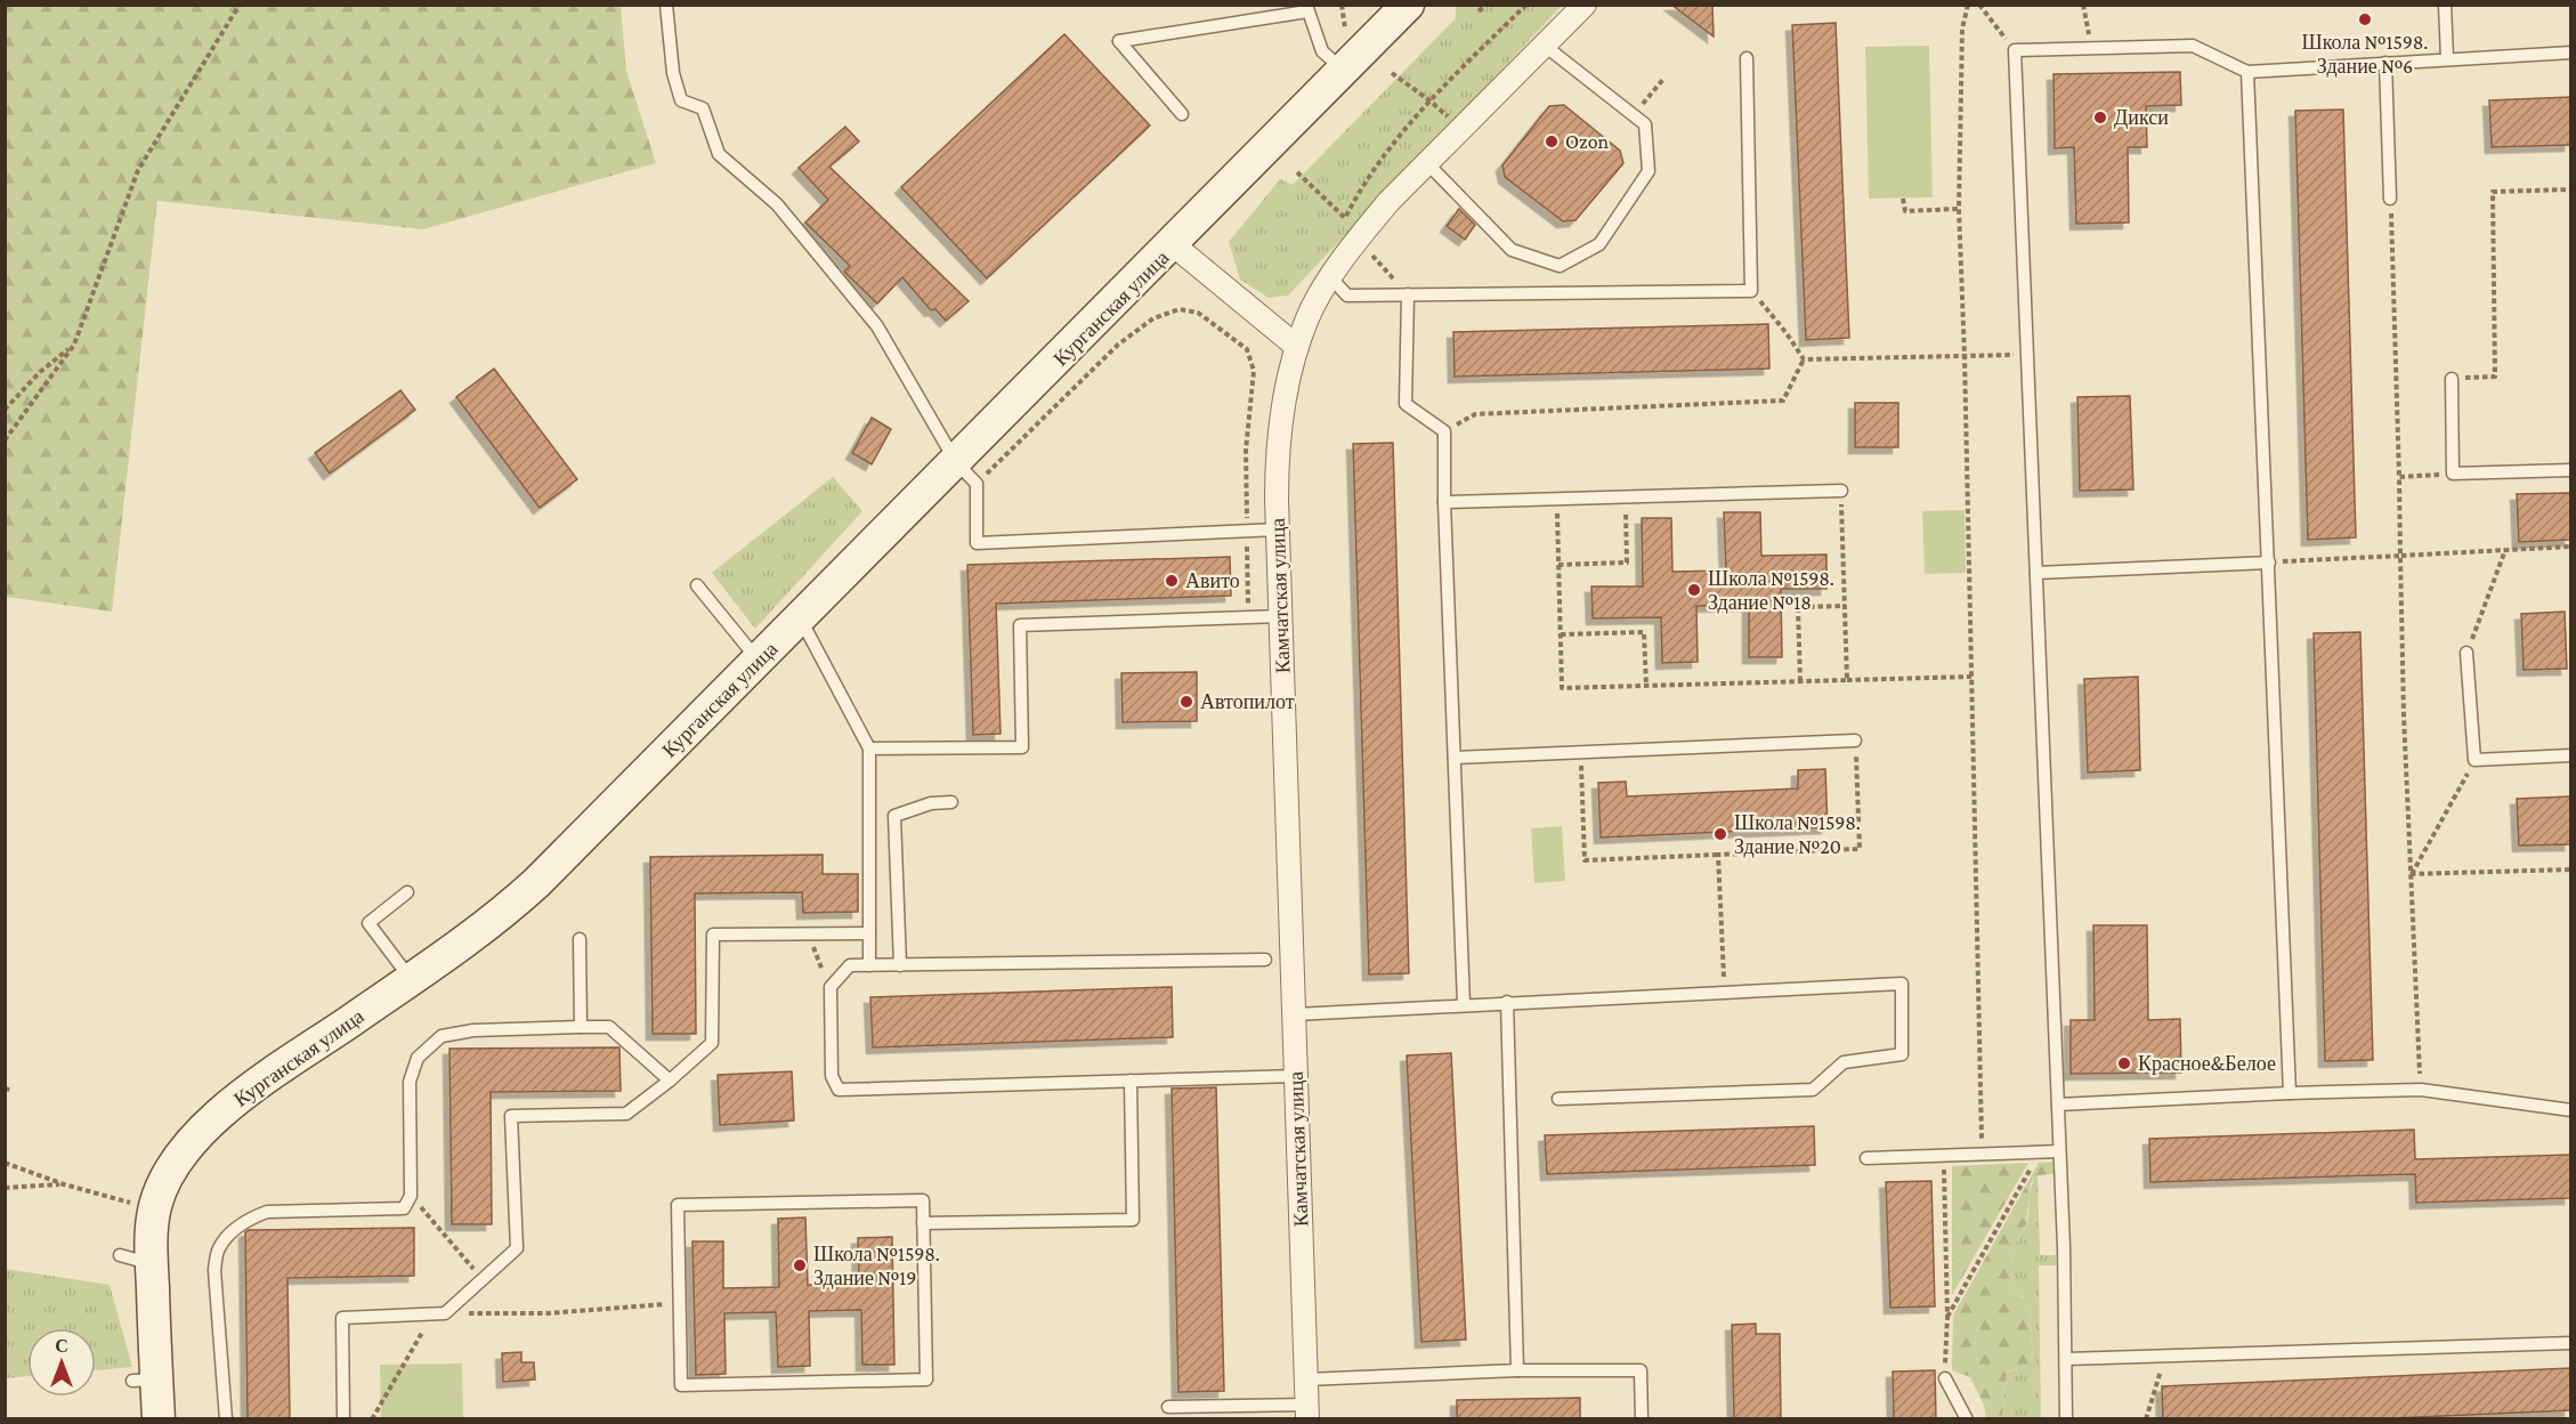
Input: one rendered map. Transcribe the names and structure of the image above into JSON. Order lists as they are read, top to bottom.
{
  "streets": {
    "street": ["Курганская улица", "Камчатская улица"]
  },
  "places": [
    "Школа №1598. Здание №6",
    "Дикси",
    "Ozon",
    "Авито",
    "Школа №1598. Здание №18",
    "Автопилот",
    "Школа №1598. Здание №20",
    "Красное&Белое",
    "Школа №1598. Здание №19"
  ],
  "north": "top"
}
